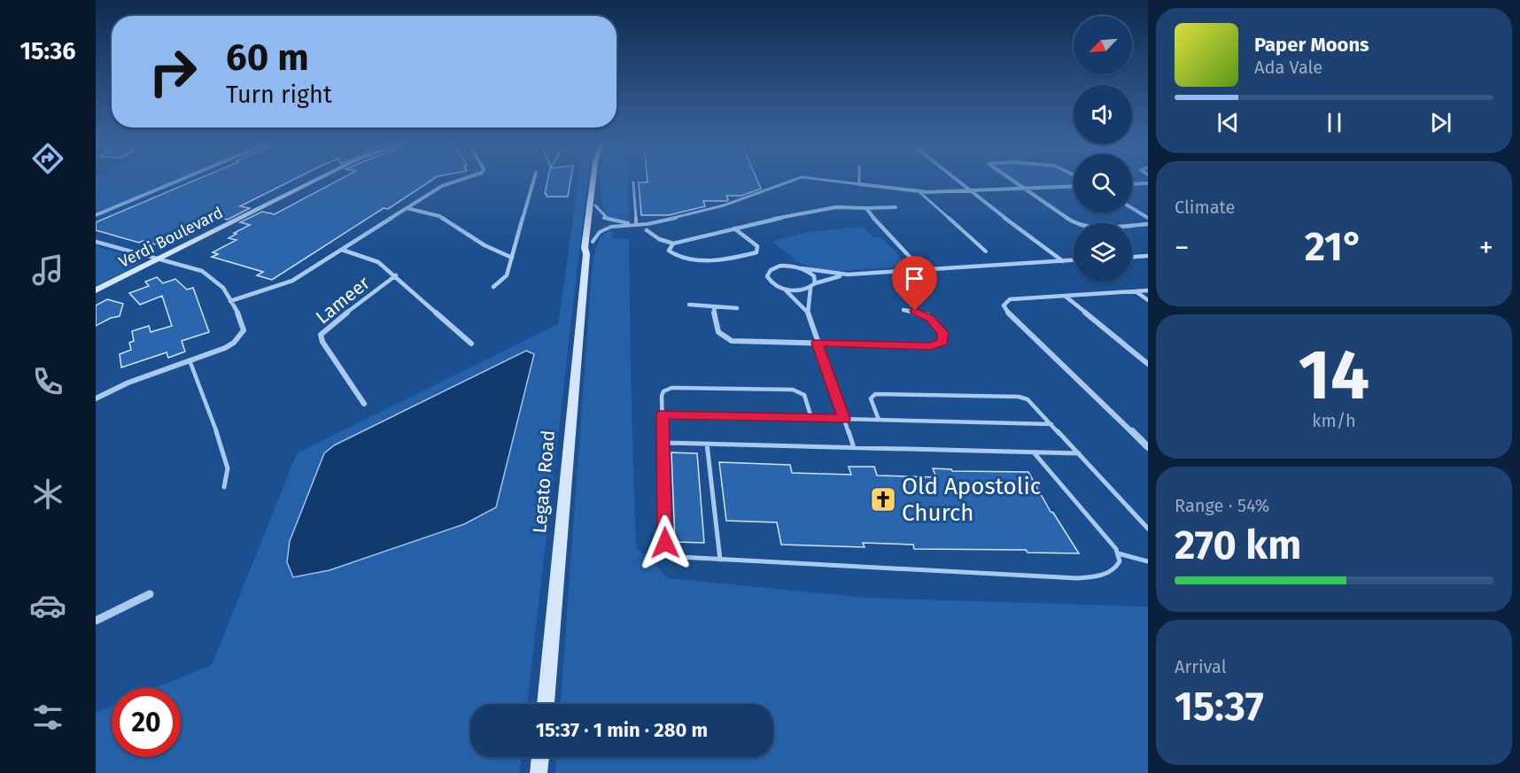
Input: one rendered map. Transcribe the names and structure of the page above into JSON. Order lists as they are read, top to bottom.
{
  "streets": {
    "street": ["Verdi Boulevard", "Lameer", "Legato Road"]
  },
  "places": {
    "church": ["Old Apostolic Church"]
  },
  "north": "bottom left",
  "page": {
    "tabs": "15:36",
    "turn": ["60 m", "Turn right"],
    "song": ["Paper Moons", "Ada Vale"],
    "tile": [
      "Climate",
      ["14", "km/h"],
      ["Range · 54%", "270 km"],
      ["Arrival", "15:37"]
    ],
    "heat": ["−", "21°", "+"],
    "limit": "20",
    "trip": "15:37 · 1 min · 280 m"
  }
}
